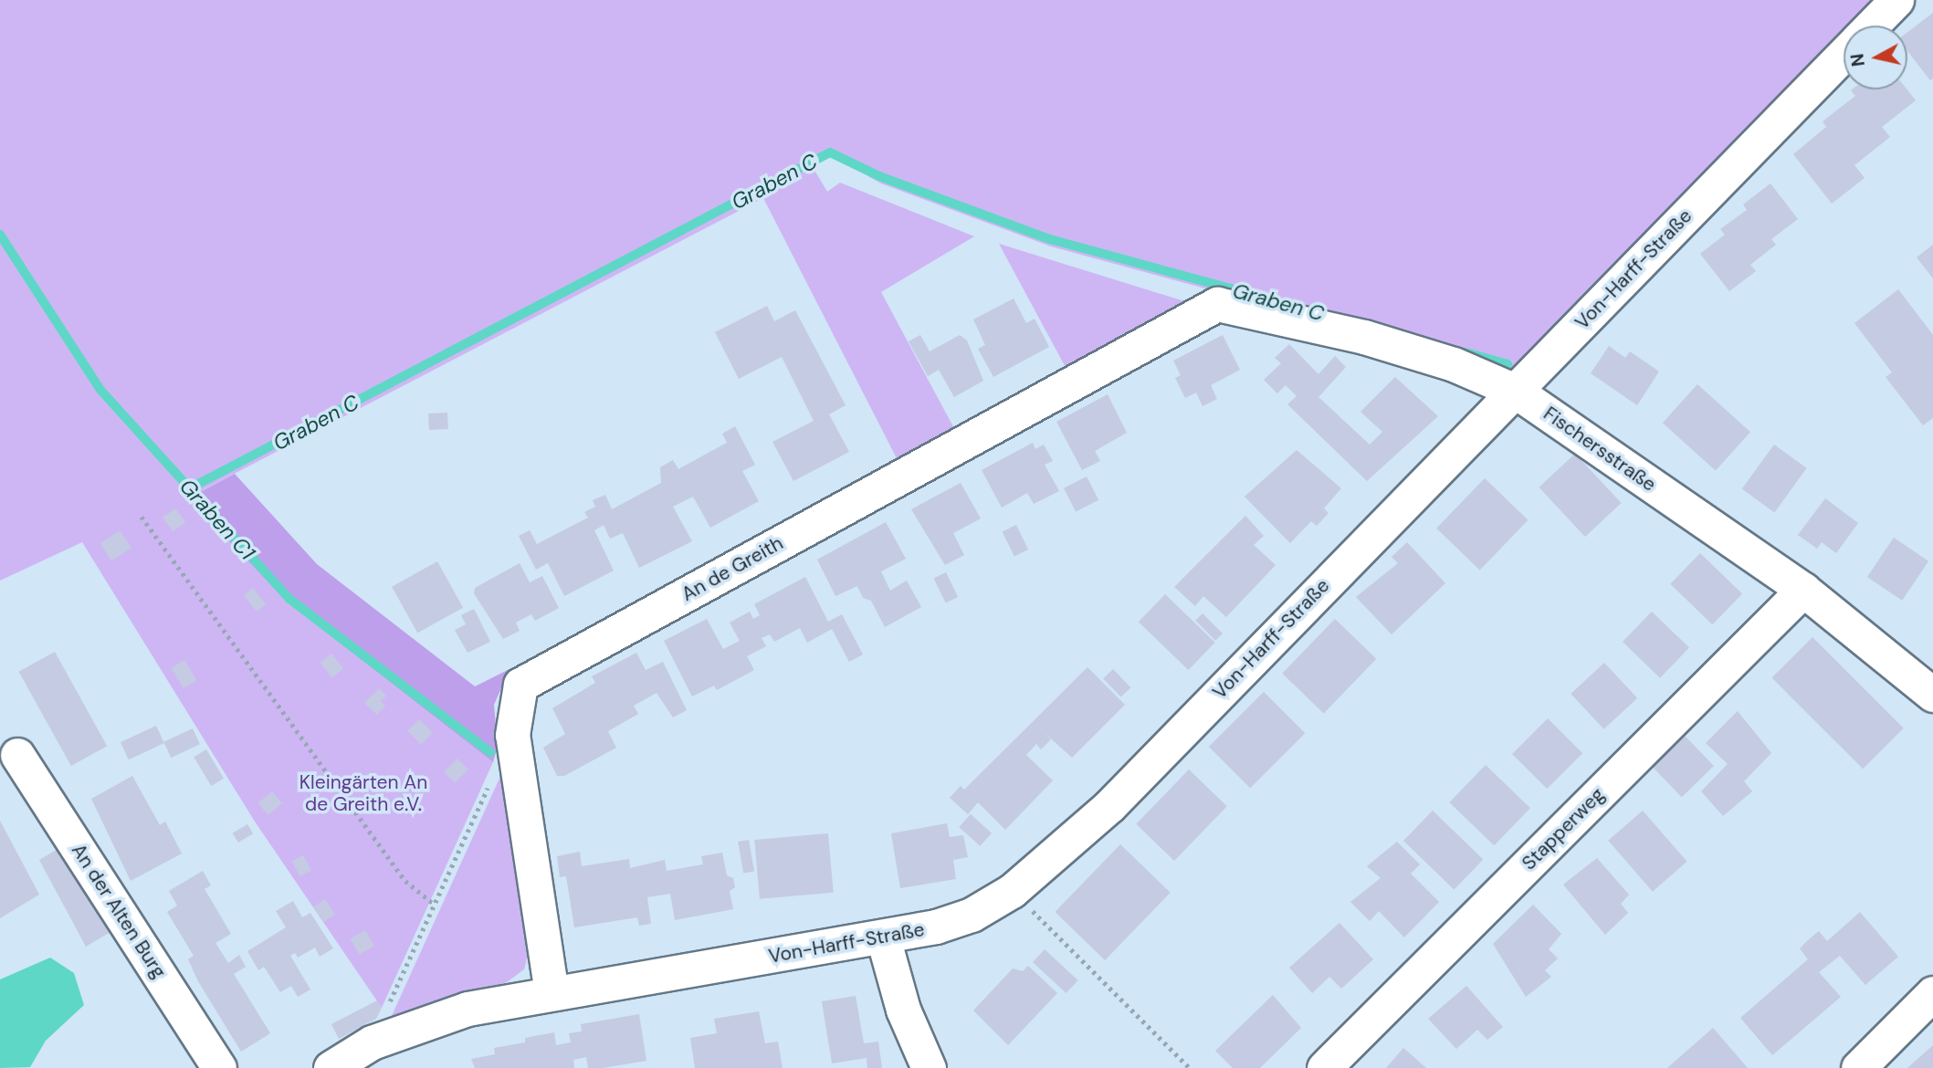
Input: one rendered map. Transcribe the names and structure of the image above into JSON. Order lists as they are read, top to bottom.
{
  "streets": {
    "street": [
      "Von-Harff-Straße",
      "Fischersstraße",
      "An de Greith",
      "Stapperweg",
      "An der Alten Burg"
    ]
  },
  "crossings": [
    ["Von-Harff-Straße", "Fischersstraße"],
    ["Von-Harff-Straße", "An de Greith"],
    ["Fischersstraße", "An de Greith"],
    ["Fischersstraße", "Stapperweg"]
  ],
  "water": ["Graben C", "Graben C1"],
  "parks": ["Kleingärten An de Greith e.V."],
  "north": "left"
}
